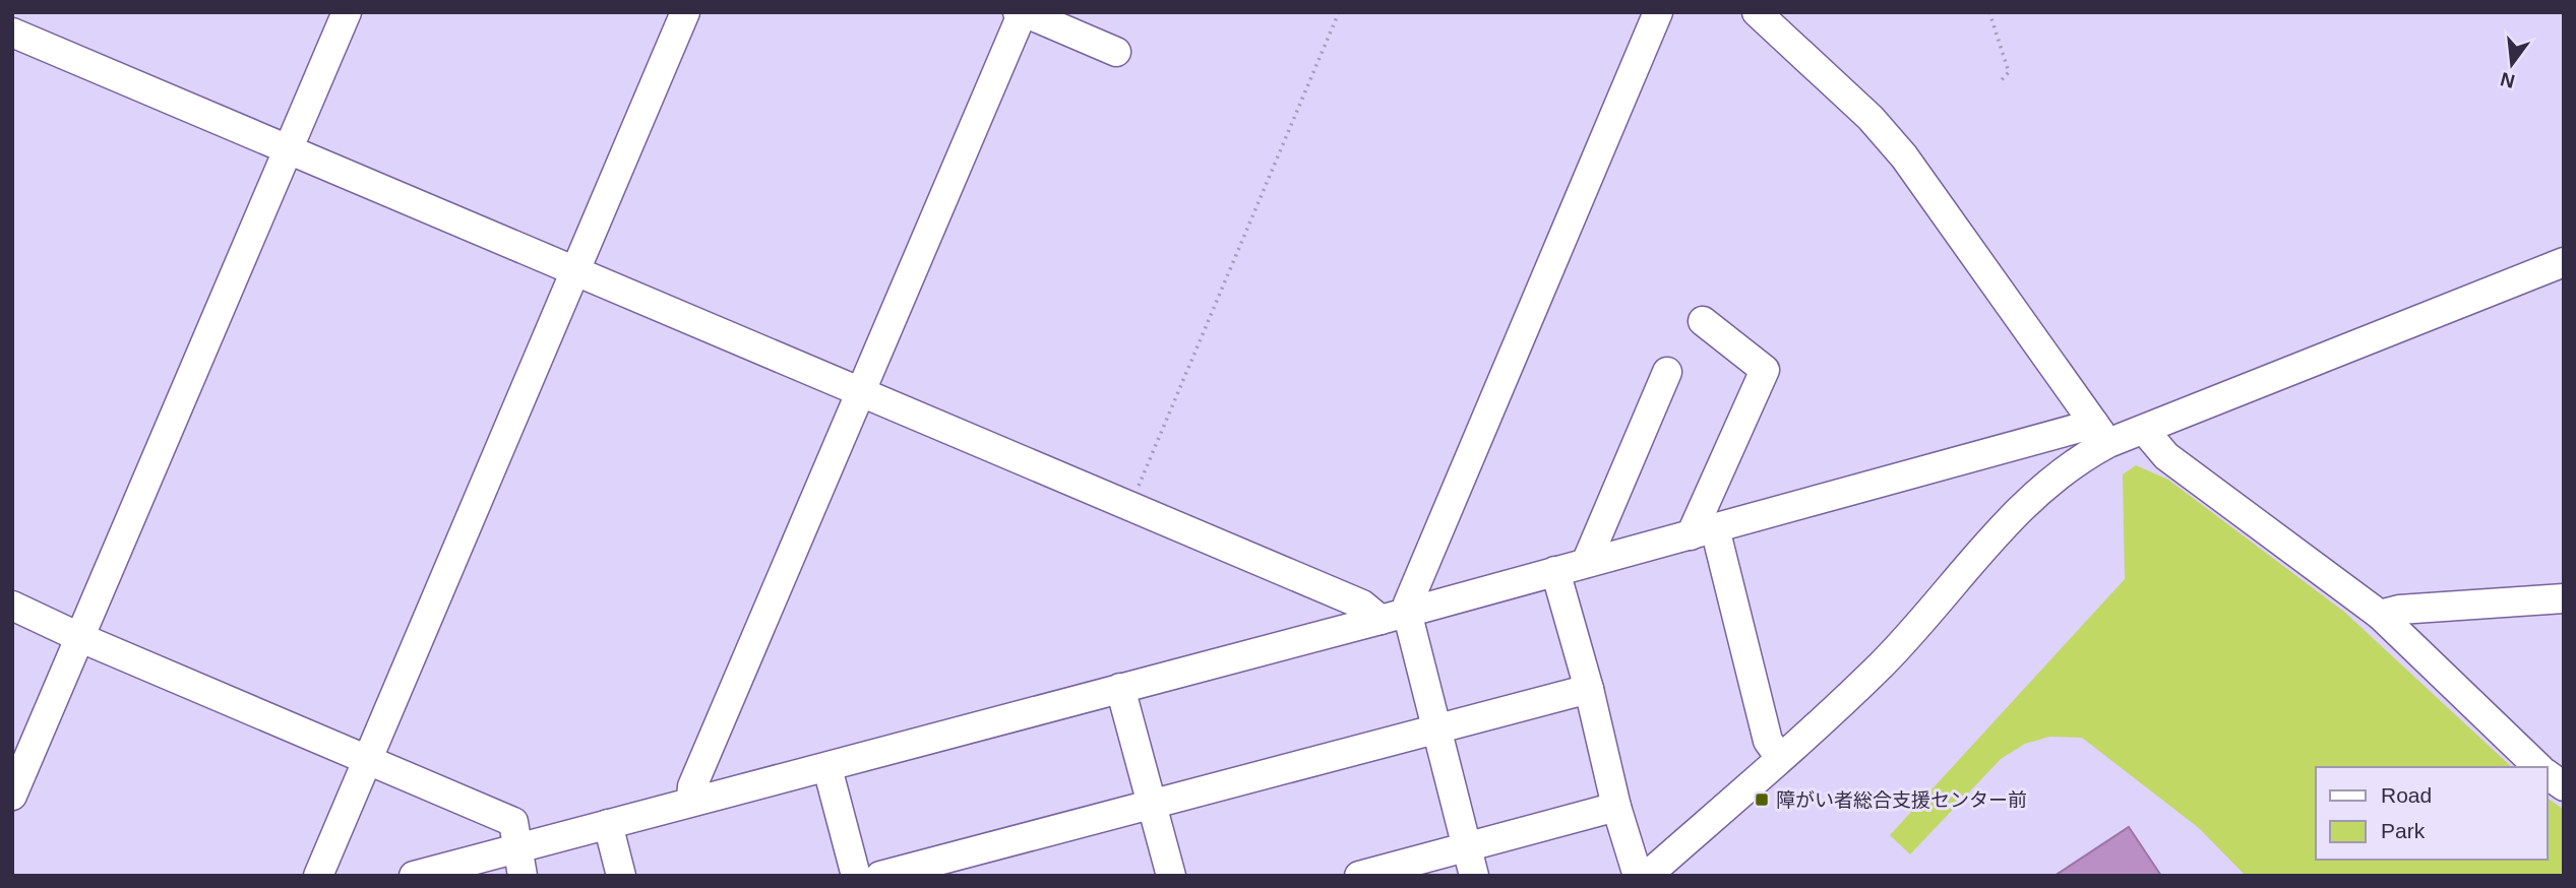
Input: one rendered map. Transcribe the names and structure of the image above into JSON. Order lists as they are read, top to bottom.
{
  "places": {
    "transit": ["障がい者総合支援センター前"]
  },
  "legend": ["Road", "Park"],
  "north": "bottom"
}
